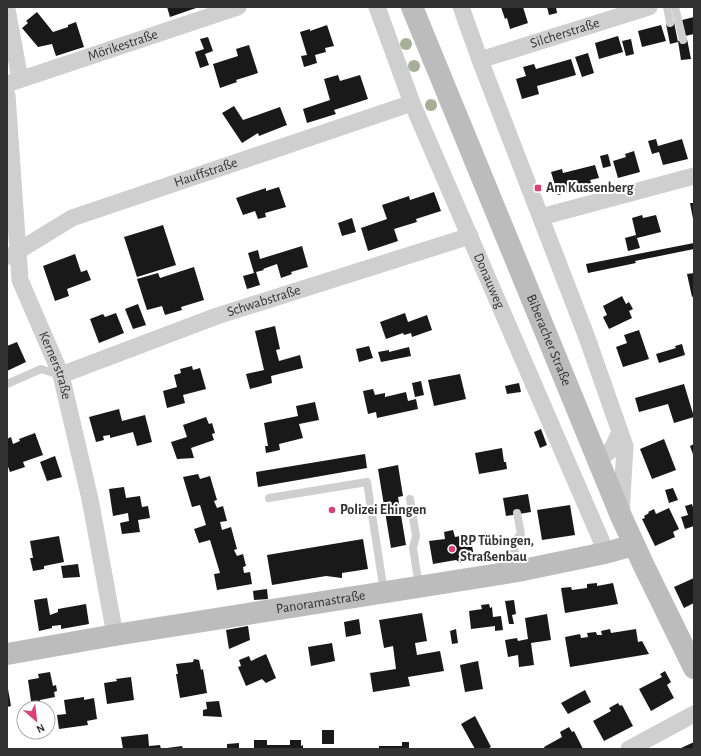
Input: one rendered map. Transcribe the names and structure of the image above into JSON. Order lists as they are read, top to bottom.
{
  "streets": {
    "street": [
      "Silcherstraße",
      "Mörikestraße",
      "Hauffstraße",
      "Donauweg",
      "Schwabstraße",
      "Biberacher Straße",
      "Kernerstraße",
      "Panoramastraße"
    ]
  },
  "crossings": [
    ["Hauffstraße", "Donauweg"],
    ["Hauffstraße", "Kernerstraße"],
    ["Donauweg", "Schwabstraße"],
    ["Donauweg", "Panoramastraße"],
    ["Schwabstraße", "Kernerstraße"],
    ["Biberacher Straße", "Panoramastraße"],
    ["Kernerstraße", "Panoramastraße"]
  ],
  "places": {
    "transit": ["Am Kussenberg"],
    "other": ["Polizei Ehingen", "RP Tübingen, Straßenbau"]
  },
  "north": "bottom right"
}
